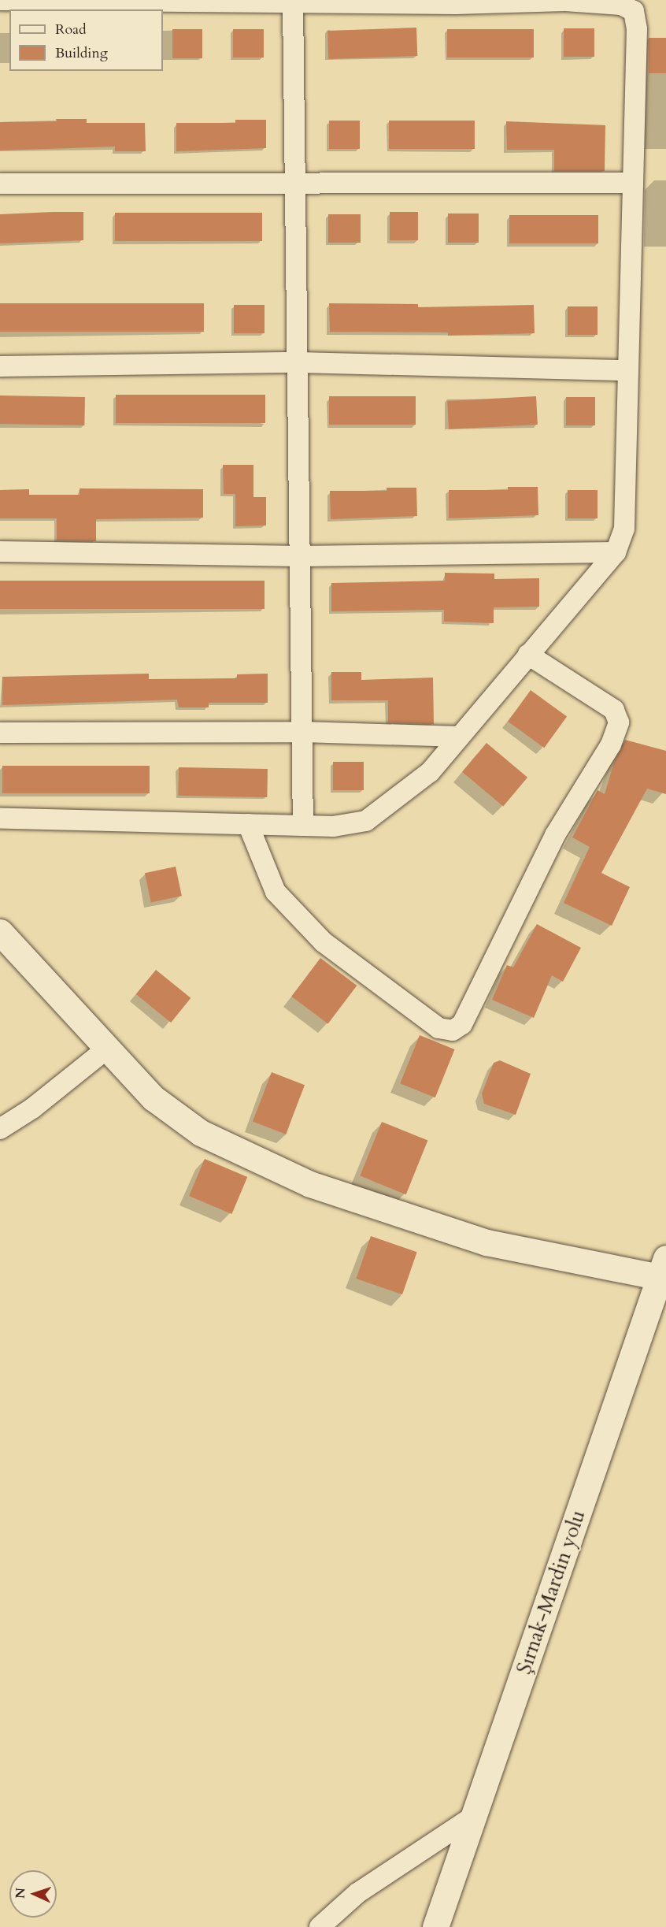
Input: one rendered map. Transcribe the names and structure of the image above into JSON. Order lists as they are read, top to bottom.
{
  "streets": {
    "street": ["Şırnak-Mardin yolu"]
  },
  "legend": ["Road", "Building"],
  "north": "left"
}
